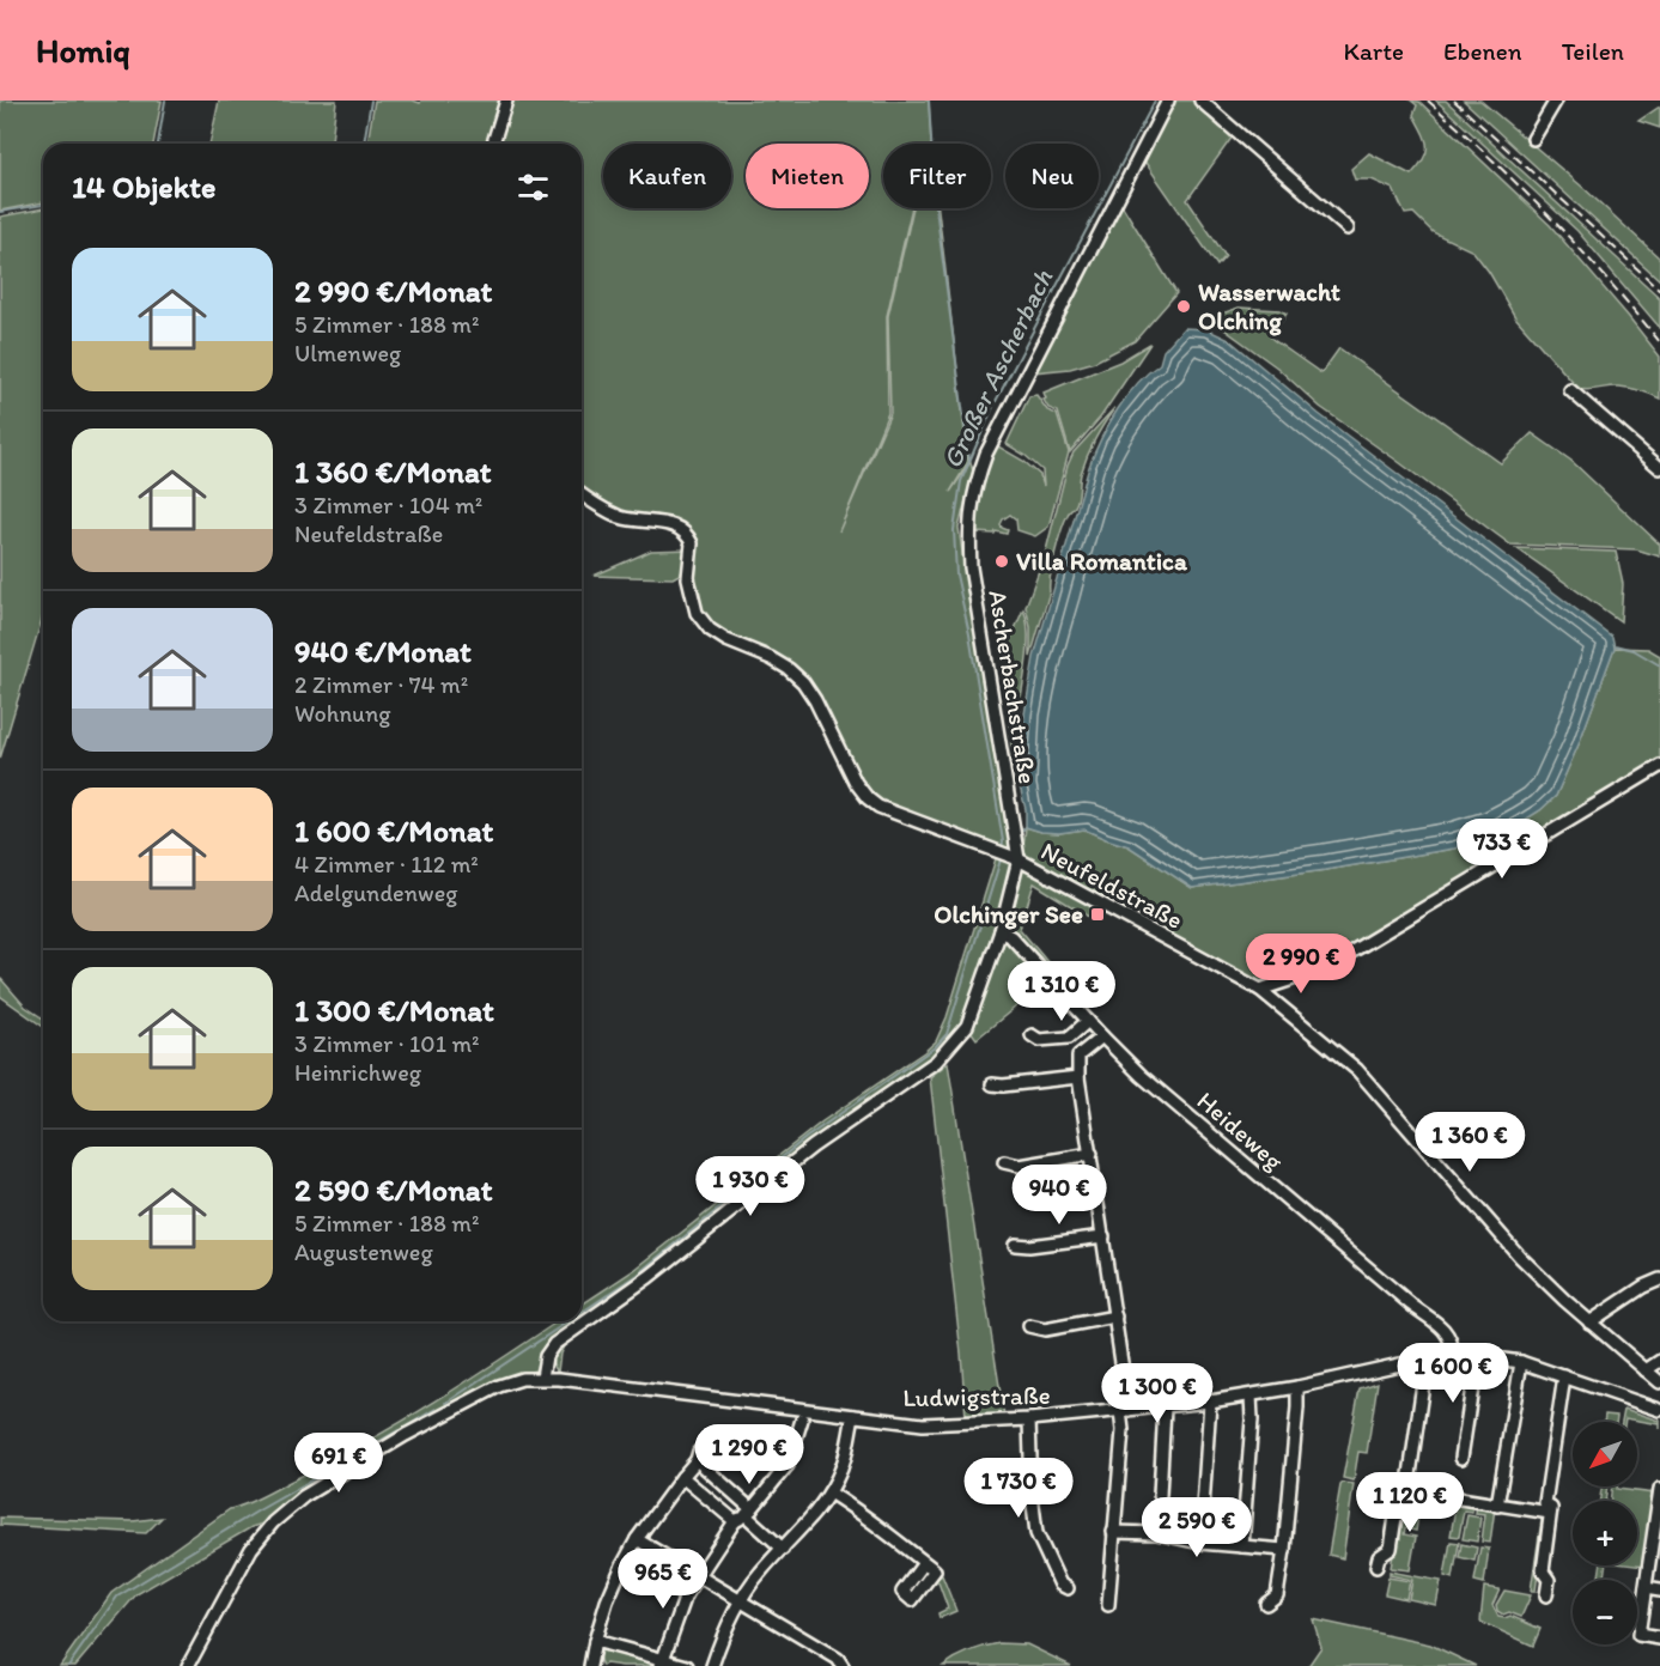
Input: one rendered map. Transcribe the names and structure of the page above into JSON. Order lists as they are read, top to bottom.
{
  "streets": {
    "street": [
      "Ascherbachstraße",
      "Neufeldstraße",
      "Heideweg",
      "Ludwigstraße"
    ]
  },
  "crossings": [
    ["Ascherbachstraße", "Neufeldstraße"],
    ["Ascherbachstraße", "Heideweg"],
    ["Ascherbachstraße", "Ludwigstraße"],
    ["Heideweg", "Ludwigstraße"]
  ],
  "water": ["Großer Ascherbach"],
  "places": {
    "other": ["Wasserwacht Olching", "Villa Romantica"],
    "transit": ["Olchinger See"]
  },
  "north": "bottom left",
  "page": {
    "header": "Homiq",
    "nav": ["Karte", "Ebenen", "Teilen"],
    "chip": [
      "Kaufen",
      "Mieten",
      "Filter",
      "Neu"
    ],
    "heading": "14 Objekte",
    "list": [
      {
        "name": "2 990 €/Monat",
        "note": "5 Zimmer · 188 m² · Ulmenweg"
      },
      {
        "name": "1 360 €/Monat",
        "note": "3 Zimmer · 104 m² · Neufeldstraße"
      },
      {
        "name": "940 €/Monat",
        "note": "2 Zimmer · 74 m² · Wohnung"
      },
      {
        "name": "1 600 €/Monat",
        "note": "4 Zimmer · 112 m² · Adelgundenweg"
      },
      {
        "name": "1 300 €/Monat",
        "note": "3 Zimmer · 101 m² · Heinrichweg"
      },
      {
        "name": "2 590 €/Monat",
        "note": "5 Zimmer · 188 m² · Augustenweg"
      }
    ],
    "price": [
      "733 €",
      "2 990 €",
      "1 310 €",
      "1 360 €",
      "1 930 €",
      "940 €",
      "1 600 €",
      "1 300 €",
      "1 290 €",
      "691 €",
      "1 730 €",
      "1 120 €",
      "2 590 €",
      "965 €"
    ],
    "map_buttons": ["+", "−"]
  }
}
